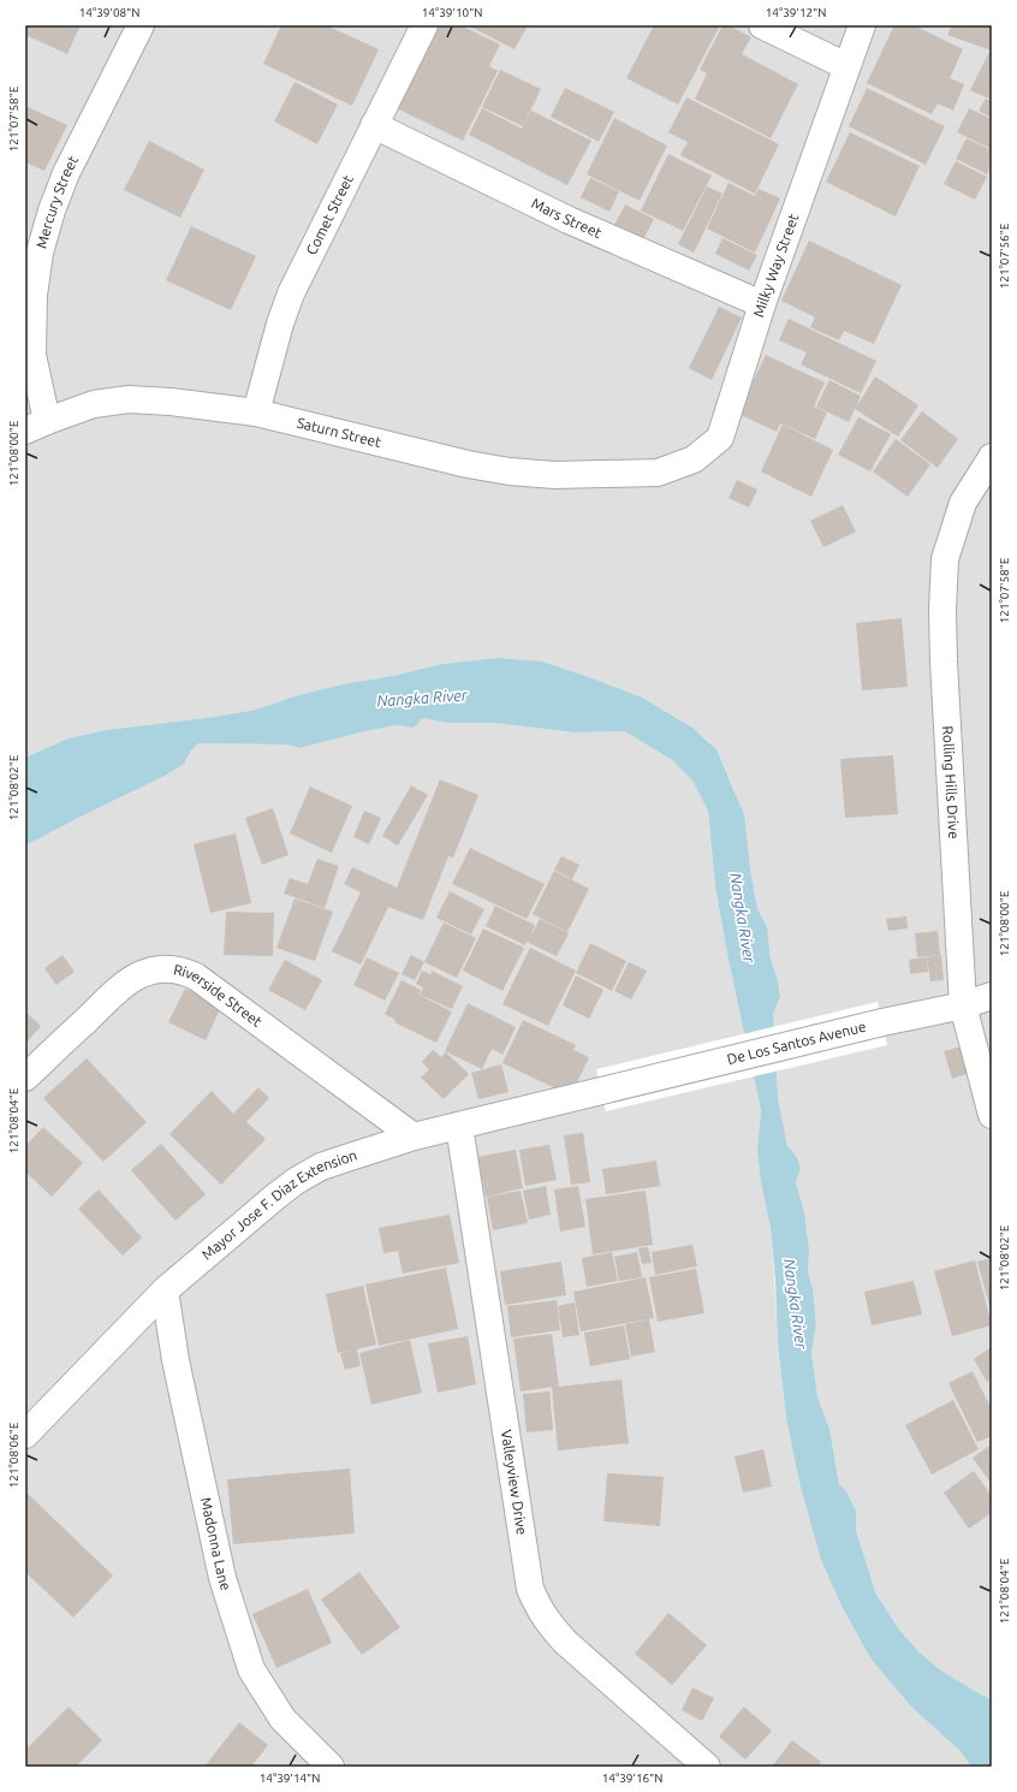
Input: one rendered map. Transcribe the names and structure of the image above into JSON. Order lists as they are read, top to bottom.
{
  "streets": {
    "street": [
      "Mercury Street",
      "Comet Street",
      "Mars Street",
      "Milky Way Street",
      "Saturn Street",
      "Rolling Hills Drive",
      "Riverside Street",
      "De Los Santos Avenue",
      "Mayor Jose F. Diaz Extension",
      "Valleyview Drive",
      "Madonna Lane"
    ]
  },
  "crossings": [
    ["Mercury Street", "Saturn Street"],
    ["Comet Street", "Mars Street"],
    ["Comet Street", "Saturn Street"],
    ["Mars Street", "Milky Way Street"],
    ["Milky Way Street", "Saturn Street"],
    ["Rolling Hills Drive", "De Los Santos Avenue"],
    ["Riverside Street", "Mayor Jose F. Diaz Extension"],
    ["De Los Santos Avenue", "Mayor Jose F. Diaz Extension"],
    ["Mayor Jose F. Diaz Extension", "Valleyview Drive"],
    ["Mayor Jose F. Diaz Extension", "Madonna Lane"]
  ],
  "water": ["Nangka River"],
  "coordinates": [
    "14°39'08\"N",
    "14°39'10\"N",
    "14°39'12\"N",
    "121°07'58\"E",
    "121°07'56\"E",
    "121°08'00\"E",
    "121°08'02\"E",
    "121°08'04\"E",
    "121°08'06\"E",
    "14°39'14\"N",
    "14°39'16\"N"
  ]
}
